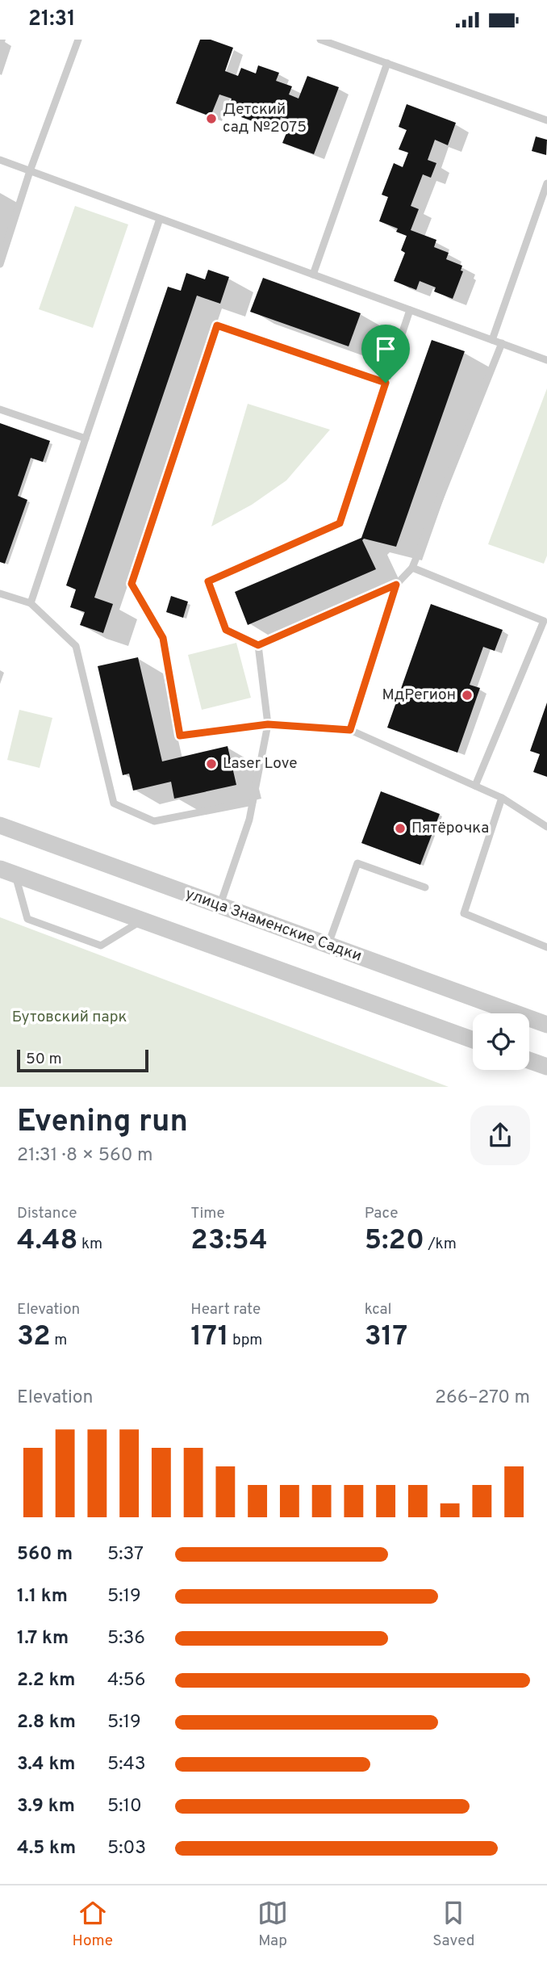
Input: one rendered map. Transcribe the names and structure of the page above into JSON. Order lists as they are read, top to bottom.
{
  "streets": {
    "street": ["улица Знаменские Садки"]
  },
  "parks": ["Бутовский парк"],
  "places": [
    "Детский сад №2075",
    "МдРегион",
    "Laser Love",
    "Пятёрочка"
  ],
  "scale_bar": "50 m",
  "page": {
    "status": "21:31",
    "scale": "50 m",
    "heading": ["Evening run", "21:31 · 8 × 560 m"],
    "stats": [
      ["Distance", "4.48 km"],
      ["Time", "23:54"],
      ["Pace", "5:20 /km"],
      ["Elevation", "32 m"],
      ["Heart rate", "171 bpm"],
      ["kcal", "317"]
    ],
    "chart": ["Elevation", "266–270 m"],
    "list": [
      {
        "name": "560 m",
        "note": "5:37"
      },
      {
        "name": "1.1 km",
        "note": "5:19"
      },
      {
        "name": "1.7 km",
        "note": "5:36"
      },
      {
        "name": "2.2 km",
        "note": "4:56"
      },
      {
        "name": "2.8 km",
        "note": "5:19"
      },
      {
        "name": "3.4 km",
        "note": "5:43"
      },
      {
        "name": "3.9 km",
        "note": "5:10"
      },
      {
        "name": "4.5 km",
        "note": "5:03"
      }
    ],
    "tabs": ["Home", "Map", "Saved"]
  }
}
